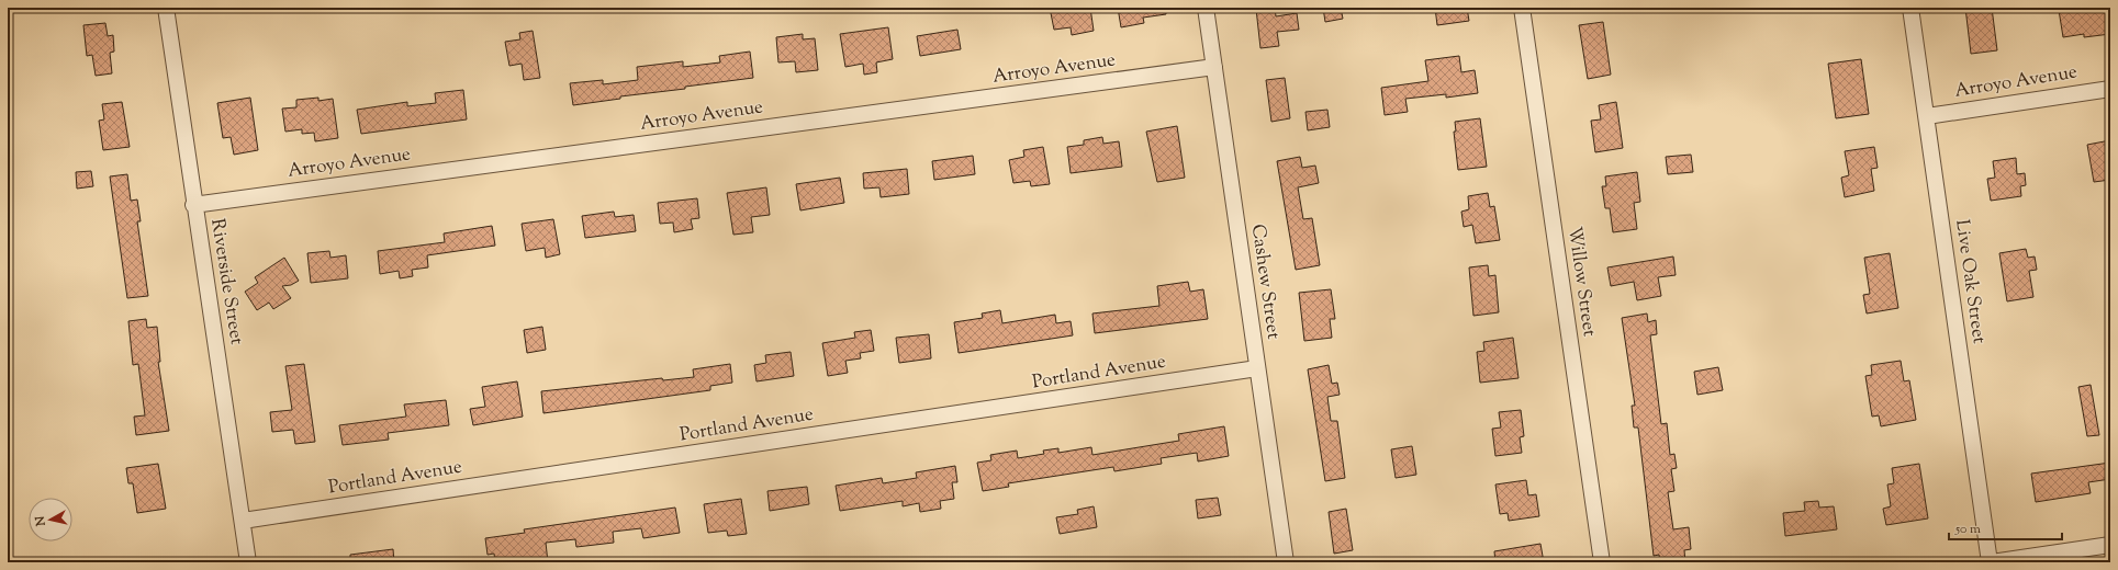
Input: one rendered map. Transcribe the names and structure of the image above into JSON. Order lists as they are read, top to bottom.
{
  "streets": {
    "street": [
      "Arroyo Avenue",
      "Riverside Street",
      "Cashew Street",
      "Willow Street",
      "Live Oak Street",
      "Portland Avenue"
    ]
  },
  "crossings": [
    ["Arroyo Avenue", "Riverside Street"],
    ["Arroyo Avenue", "Cashew Street"],
    ["Arroyo Avenue", "Live Oak Street"],
    ["Riverside Street", "Portland Avenue"],
    ["Cashew Street", "Portland Avenue"]
  ],
  "scale_bar": "50 m",
  "north": "left"
}
